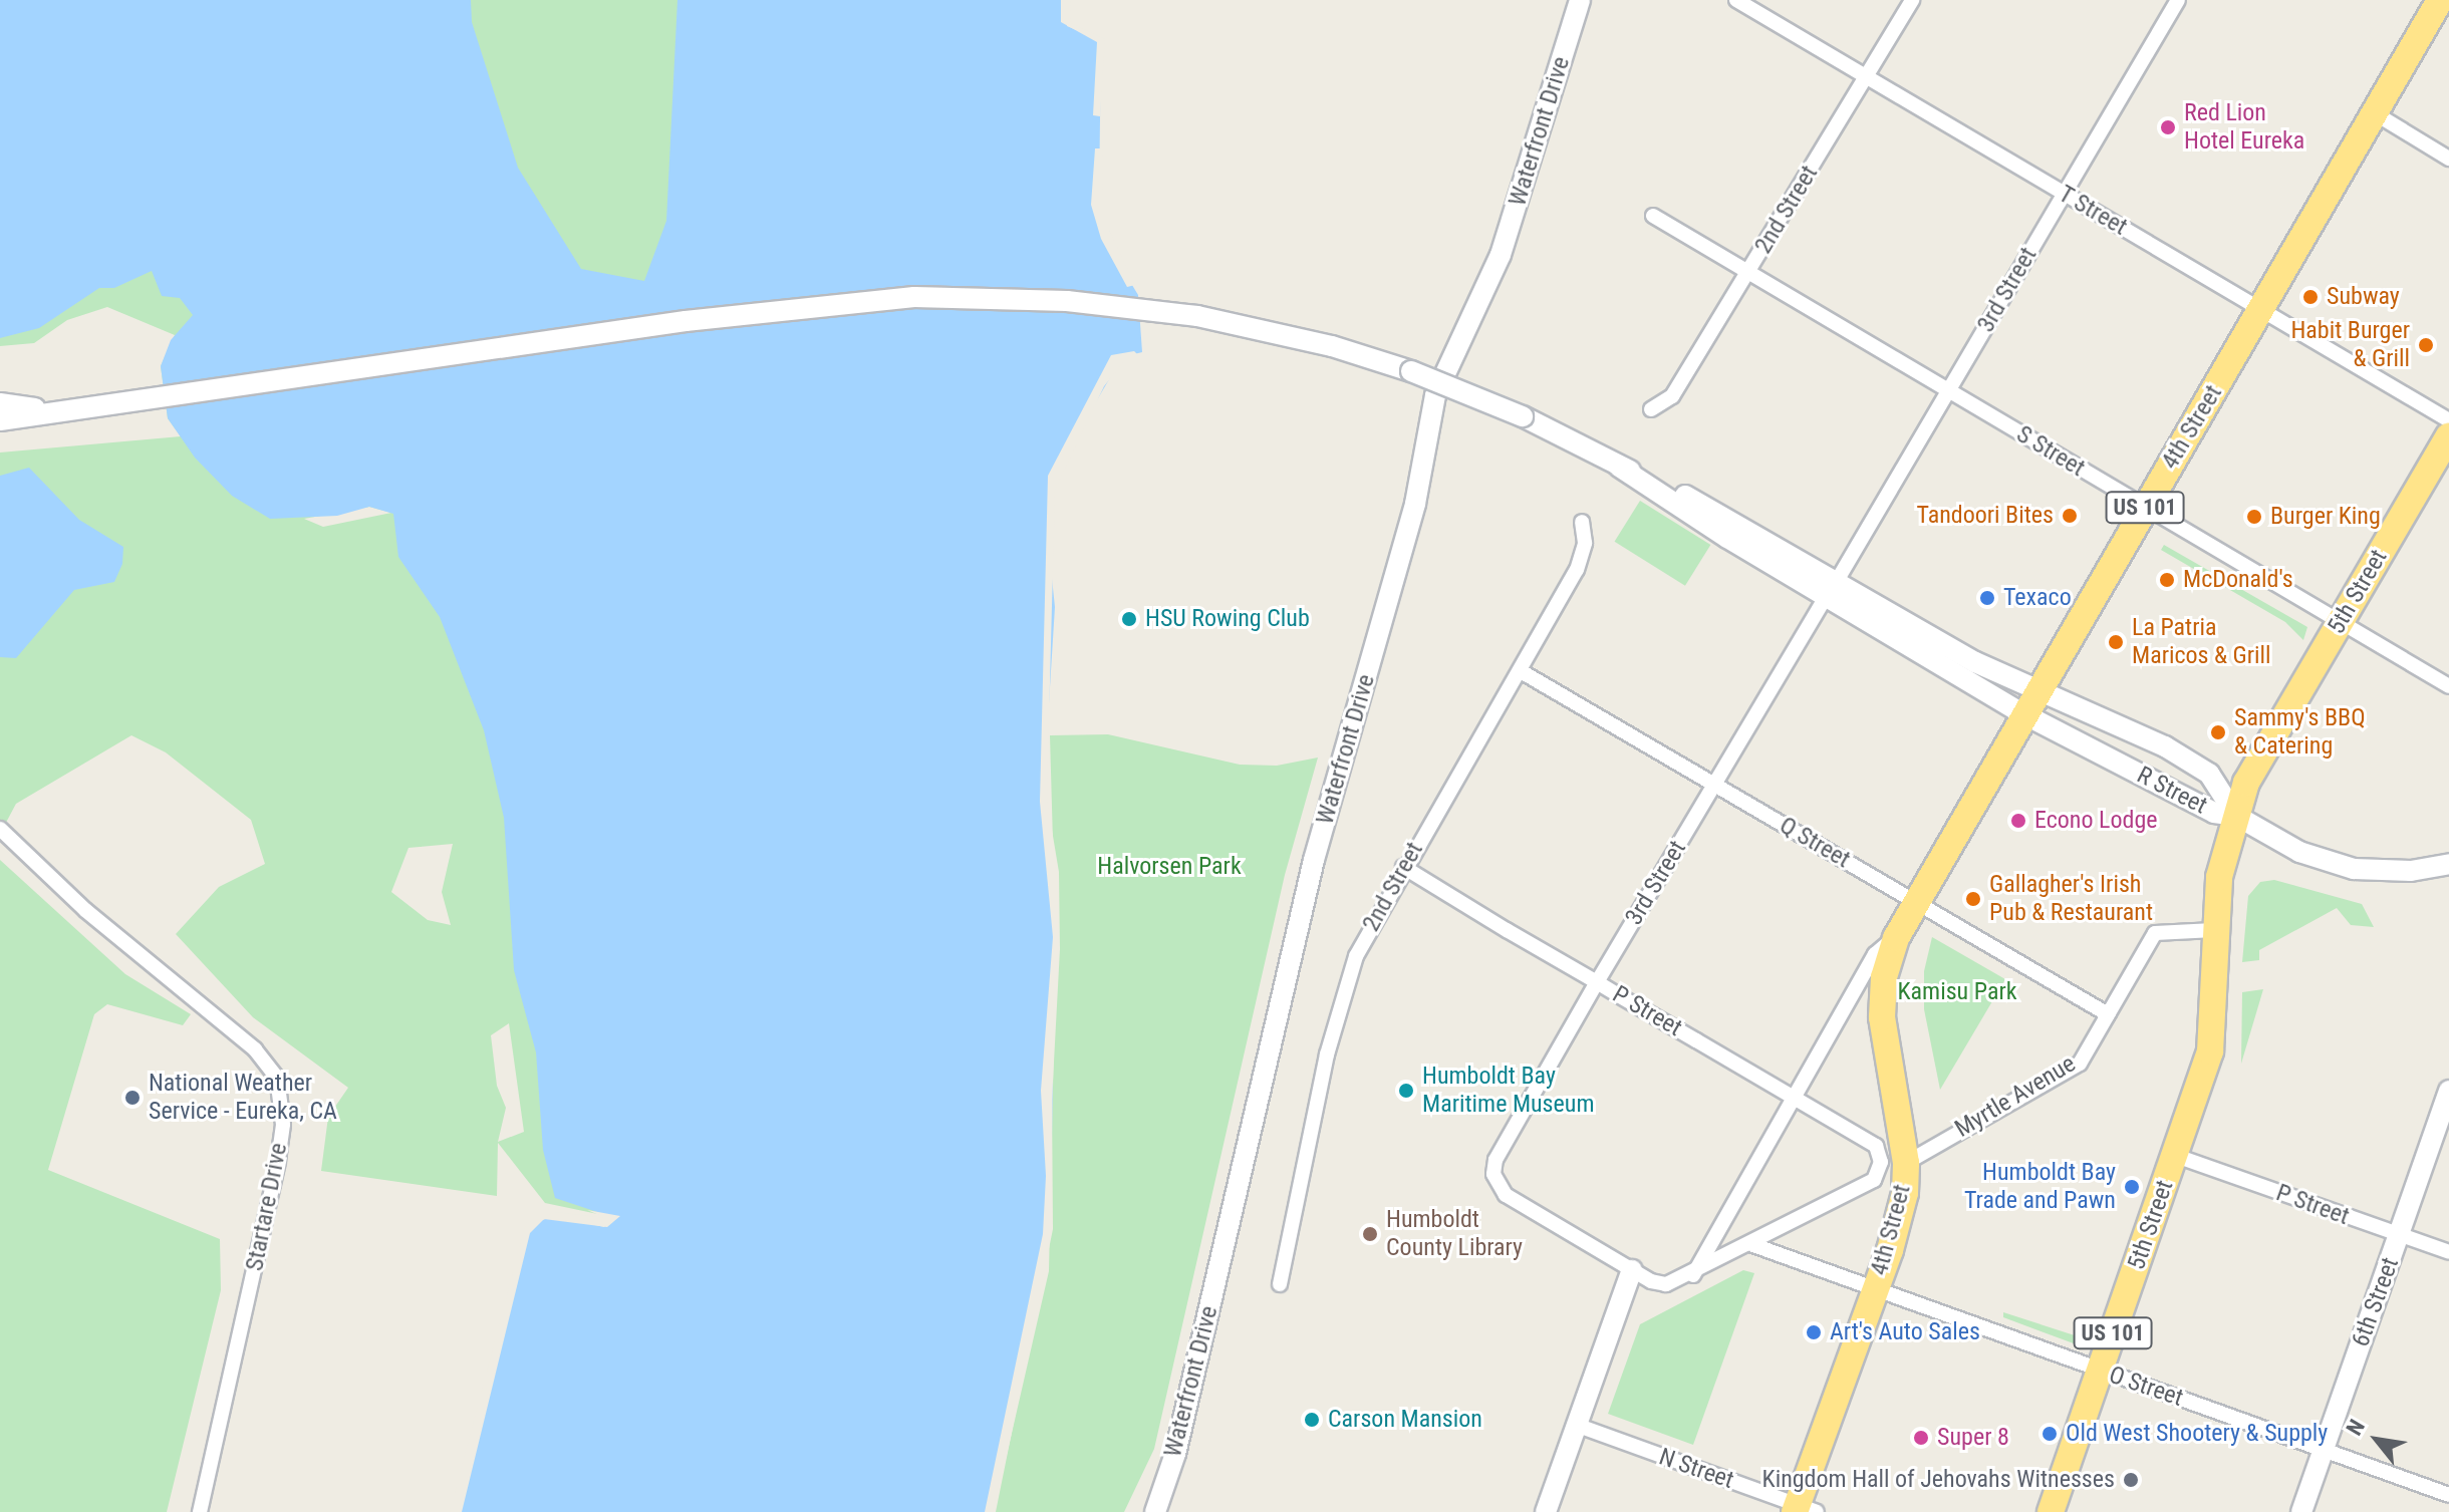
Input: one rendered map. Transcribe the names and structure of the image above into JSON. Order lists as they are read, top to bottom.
{
  "streets": {
    "highway": ["4th Street", "US 101", "5th Street"],
    "main road": ["Waterfront Drive", "R Street", "6th Street"],
    "street": [
      "2nd Street",
      "T Street",
      "3rd Street",
      "S Street",
      "Q Street",
      "P Street",
      "Myrtle Avenue",
      "Startare Drive",
      "O Street",
      "N Street"
    ]
  },
  "crossings": [
    ["2nd Street", "T Street"],
    ["2nd Street", "S Street"],
    ["2nd Street", "Q Street"],
    ["2nd Street", "P Street"],
    ["T Street", "3rd Street"],
    ["T Street", "4th Street"],
    ["3rd Street", "S Street"],
    ["3rd Street", "R Street"],
    ["3rd Street", "Q Street"],
    ["3rd Street", "P Street"],
    ["4th Street", "S Street"],
    ["4th Street", "R Street"],
    ["4th Street", "Q Street"],
    ["4th Street", "P Street"],
    ["4th Street", "Myrtle Avenue"],
    ["4th Street", "O Street"],
    ["4th Street", "N Street"],
    ["S Street", "5th Street"],
    ["5th Street", "R Street"],
    ["5th Street", "P Street"],
    ["5th Street", "O Street"],
    ["Q Street", "Myrtle Avenue"],
    ["P Street", "Myrtle Avenue"],
    ["P Street", "6th Street"],
    ["Myrtle Avenue", "O Street"],
    ["6th Street", "O Street"]
  ],
  "parks": ["Halvorsen Park", "Kamisu Park"],
  "places": [
    "Red Lion Hotel Eureka",
    "Subway",
    "Habit Burger & Grill",
    "Tandoori Bites",
    "Burger King",
    "McDonald's",
    "Texaco",
    "HSU Rowing Club",
    "La Patria Maricos & Grill",
    "Sammy's BBQ & Catering",
    "Econo Lodge",
    "Gallagher's Irish Pub & Restaurant",
    "Humboldt Bay Maritime Museum",
    "National Weather Service - Eureka, CA",
    "Humboldt Bay Trade and Pawn",
    "Humboldt County Library",
    "Art's Auto Sales",
    "Carson Mansion",
    "Old West Shootery & Supply",
    "Super 8",
    "Kingdom Hall of Jehovahs Witnesses"
  ],
  "north": "top left"
}
